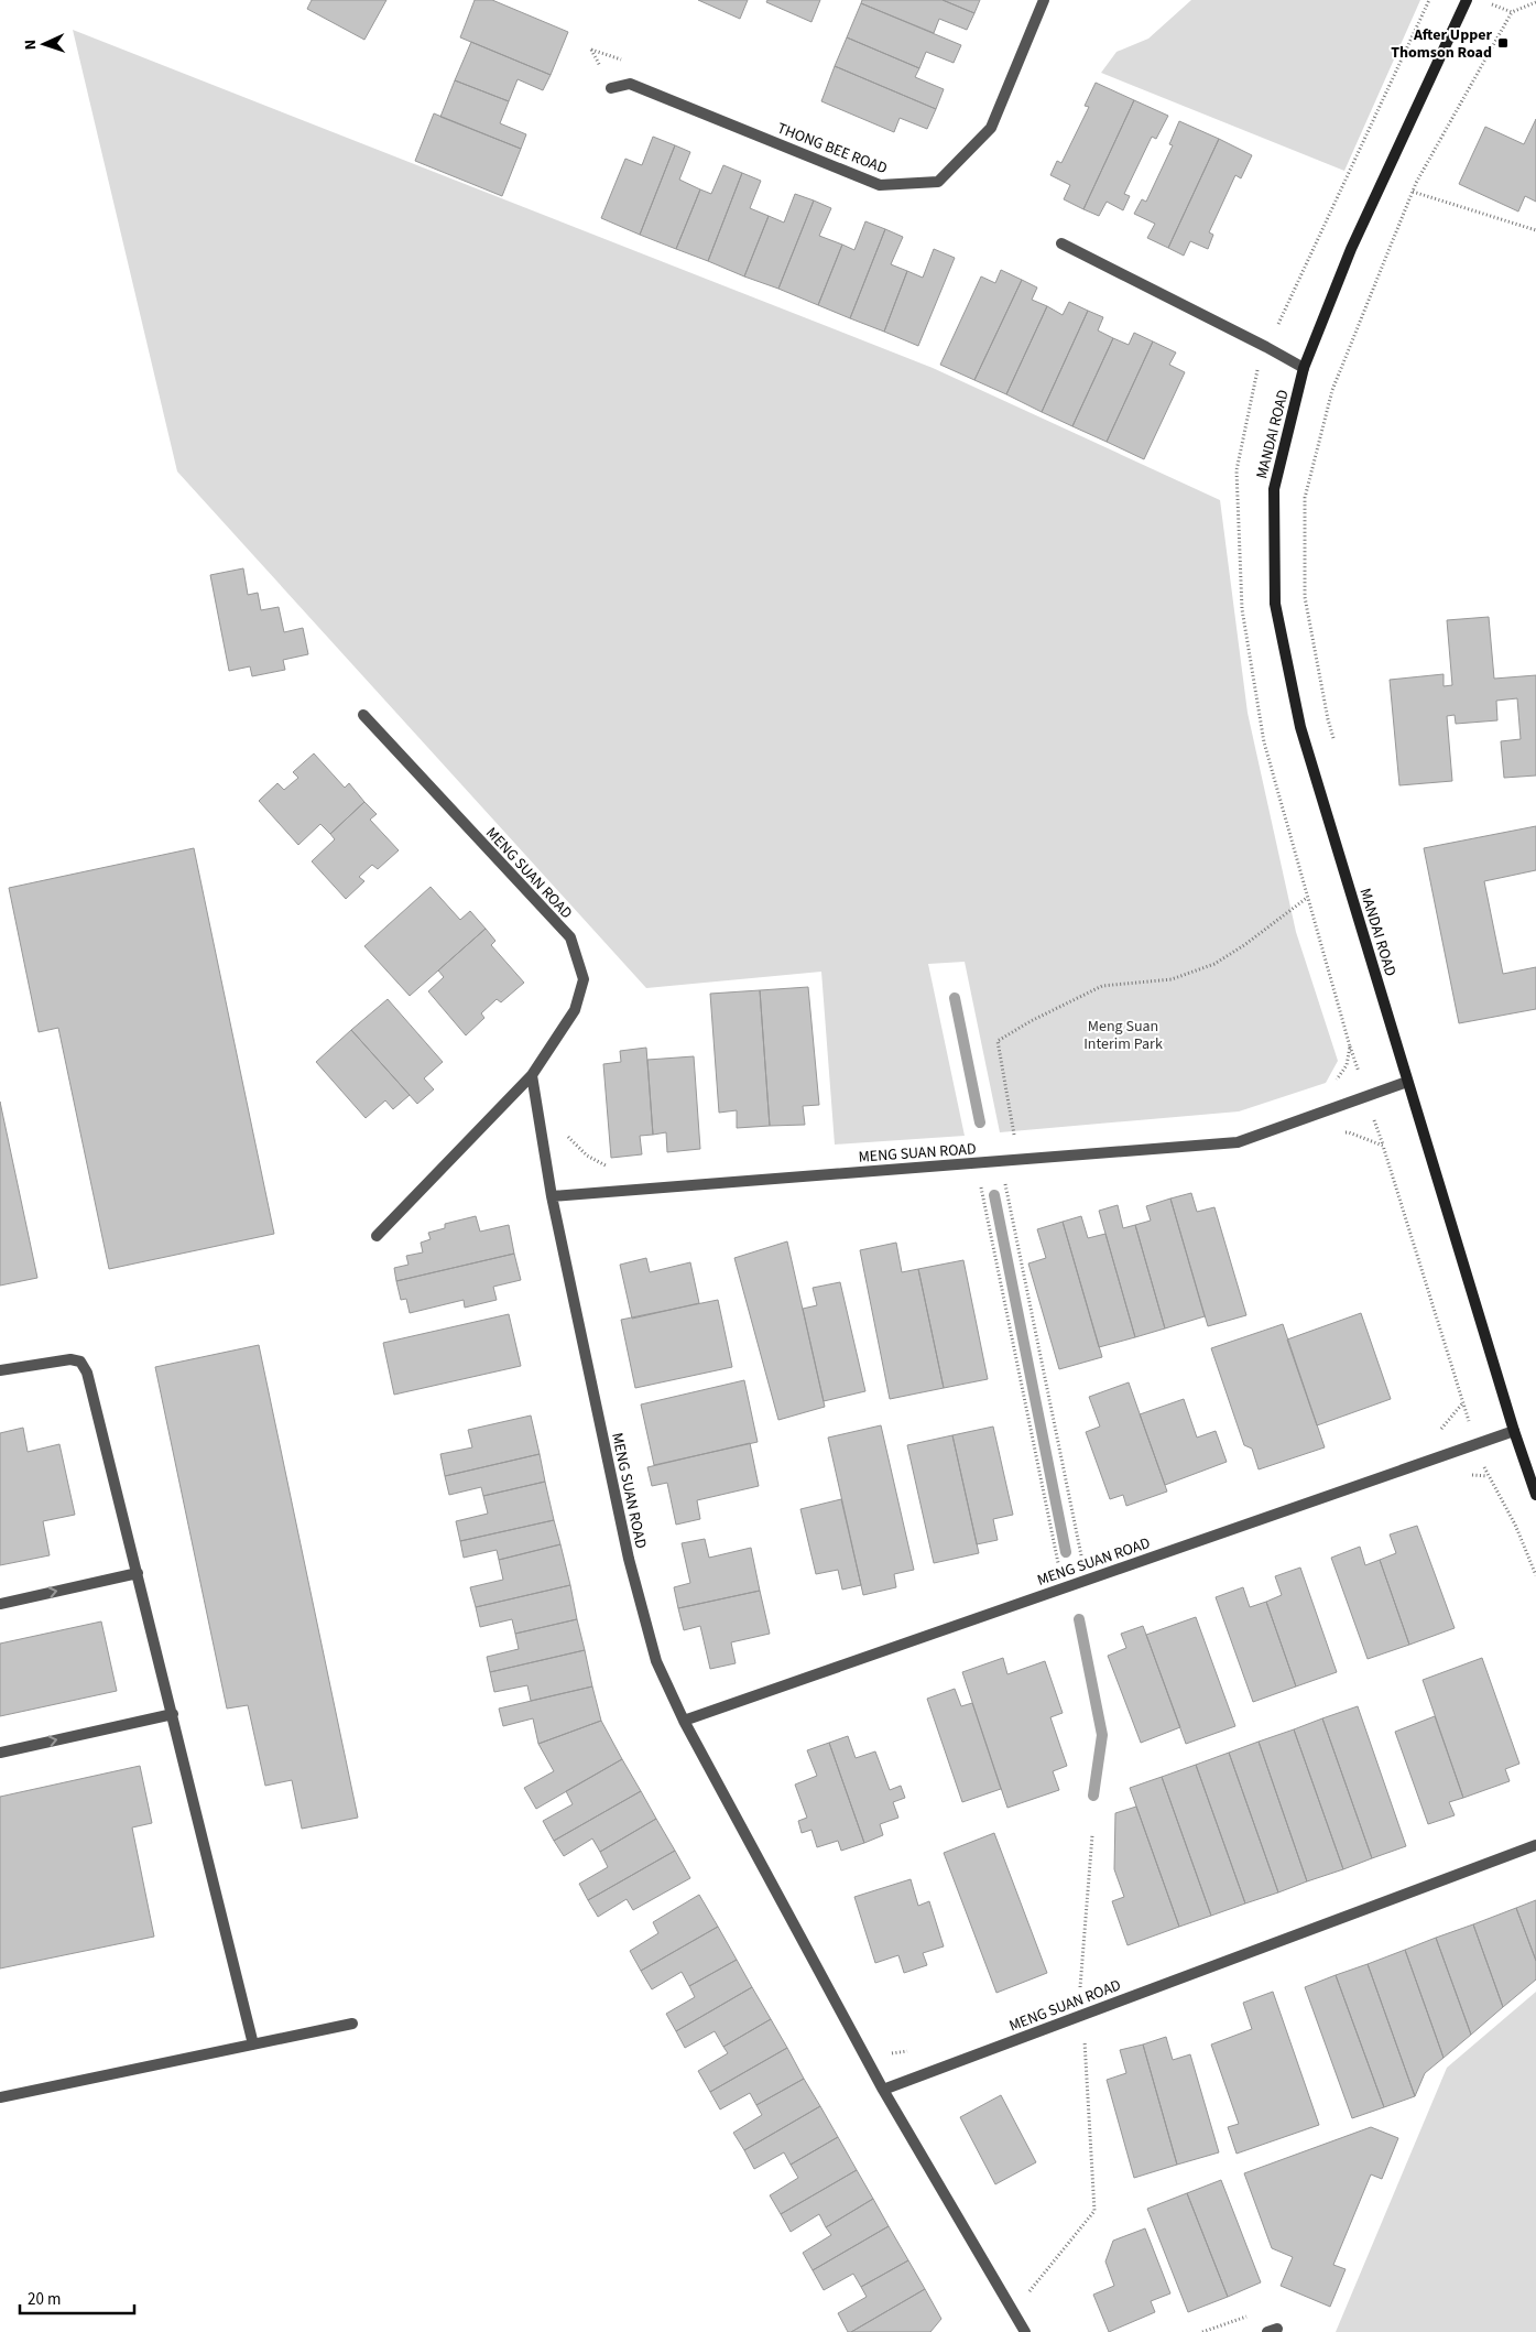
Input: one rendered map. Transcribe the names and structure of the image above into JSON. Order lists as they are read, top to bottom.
{
  "streets": {
    "main road": ["MANDAI ROAD"],
    "street": ["THONG BEE ROAD", "MENG SUAN ROAD"]
  },
  "crossings": [
    ["MANDAI ROAD", "MENG SUAN ROAD"]
  ],
  "parks": ["Meng Suan Interim Park"],
  "places": {
    "transit": ["After Upper Thomson Road"]
  },
  "scale_bar": "20 m",
  "north": "left"
}
